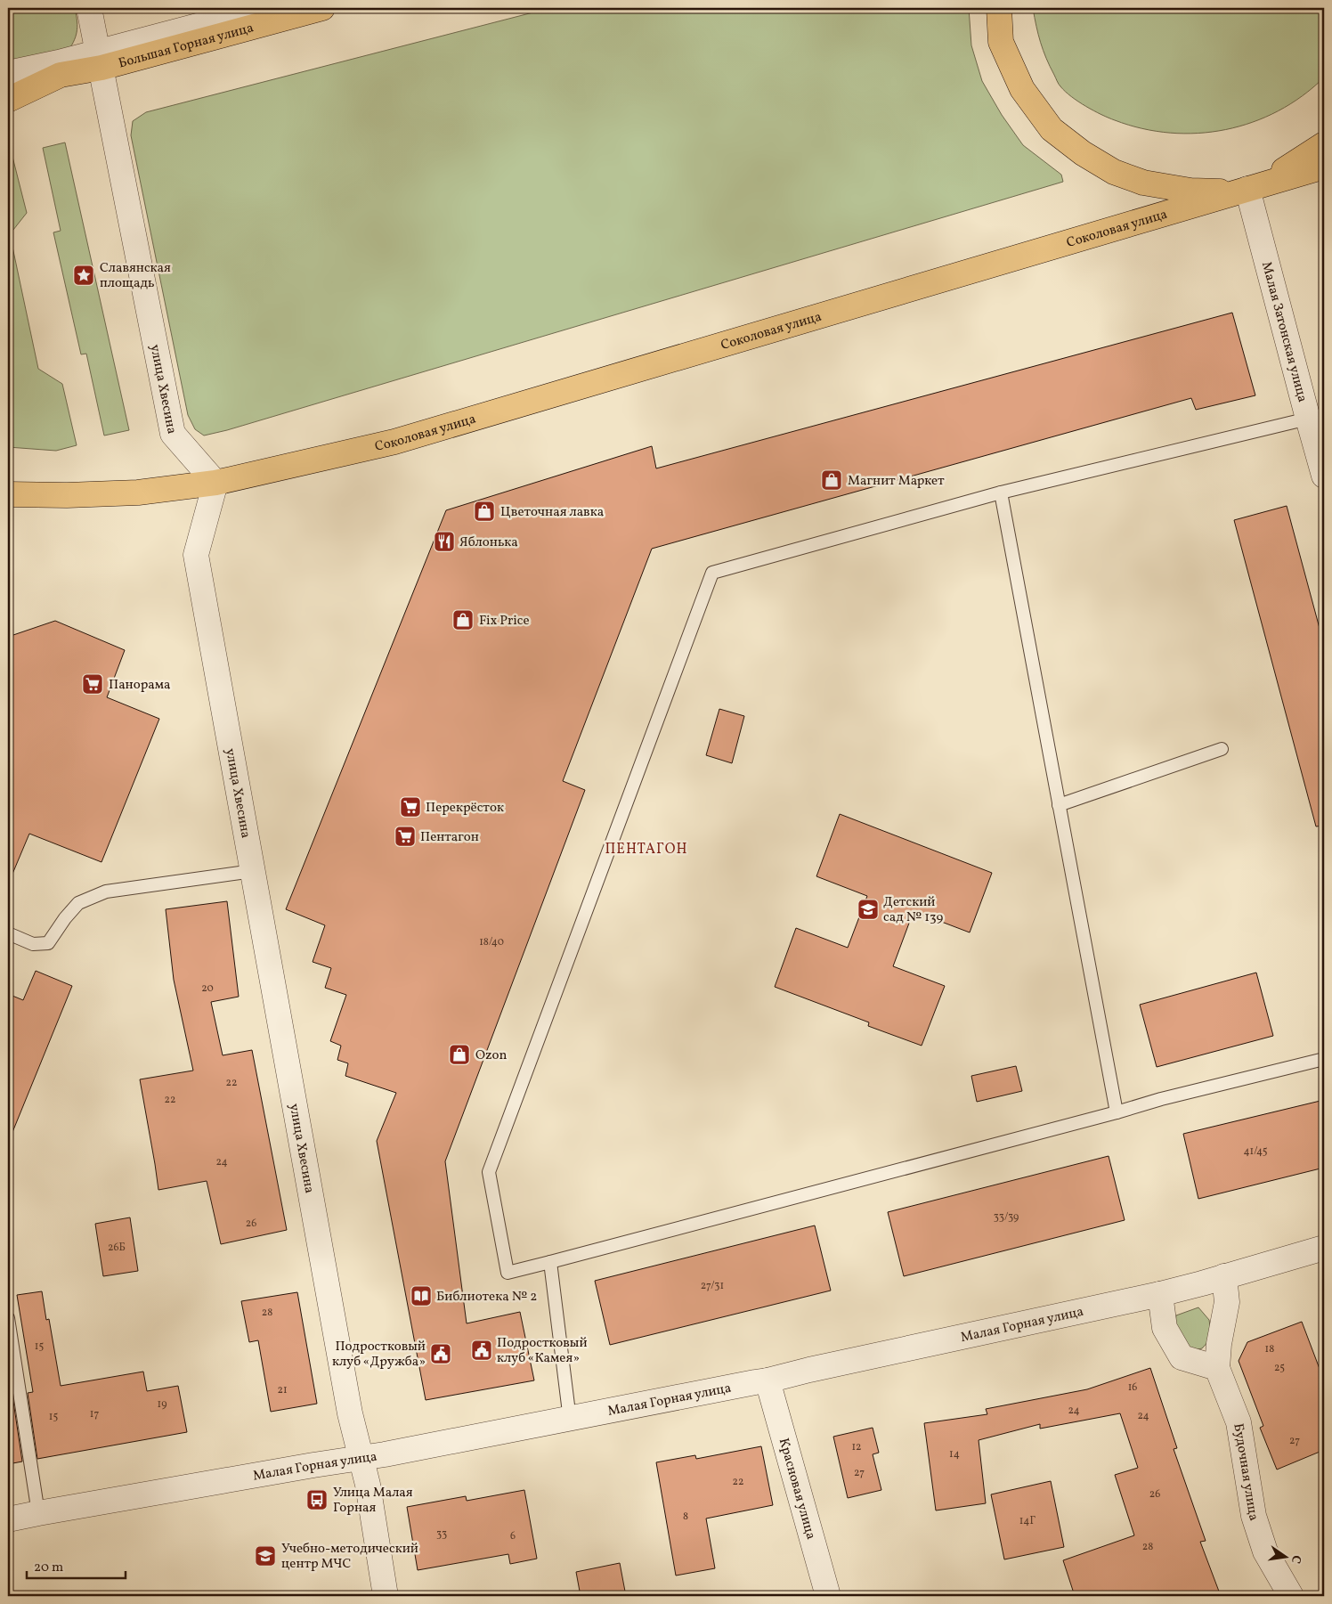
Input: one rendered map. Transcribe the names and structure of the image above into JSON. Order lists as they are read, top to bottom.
{
  "streets": {
    "main road": ["Большая Горная улица", "Соколовая улица"],
    "street": [
      "Малая Затонская улица",
      "улица Хвесина",
      "Малая Горная улица",
      "Будочная улица",
      "Красновая улица"
    ]
  },
  "crossings": [
    ["Большая Горная улица", "улица Хвесина"],
    ["Соколовая улица", "Малая Затонская улица"],
    ["Соколовая улица", "улица Хвесина"],
    ["улица Хвесина", "Малая Горная улица"],
    ["Малая Горная улица", "Будочная улица"],
    ["Малая Горная улица", "Красновая улица"]
  ],
  "districts": ["ПЕНТАГОН"],
  "places": {
    "place": ["Славянская площадь"],
    "shop": [
      "Магнит Маркет",
      "Цветочная лавка",
      "Fix Price",
      "Ozon"
    ],
    "restaurant": ["Яблонька"],
    "supermarket": ["Панорама", "Перекрёсток", "Пентагон"],
    "school or university": ["Детский сад № 139", "Учебно-методический центр МЧС"],
    "library": ["Библиотека № 2"],
    "public building": ["Подростковый клуб «Камея»", "Подростковый клуб «Дружба»"],
    "bus stop": ["Улица Малая Горная"]
  },
  "house_numbers": [
    "18/40",
    "20",
    "22",
    "22",
    "41/45",
    "24",
    "33/39",
    "26",
    "26Б",
    "27/31",
    "28",
    "15",
    "18",
    "25",
    "16",
    "21",
    "19",
    "24",
    "17",
    "24",
    "15",
    "27",
    "12",
    "14",
    "27",
    "22",
    "26",
    "8",
    "14Г",
    "33",
    "6",
    "28"
  ],
  "scale_bar": "20 m",
  "north": "right"
}
